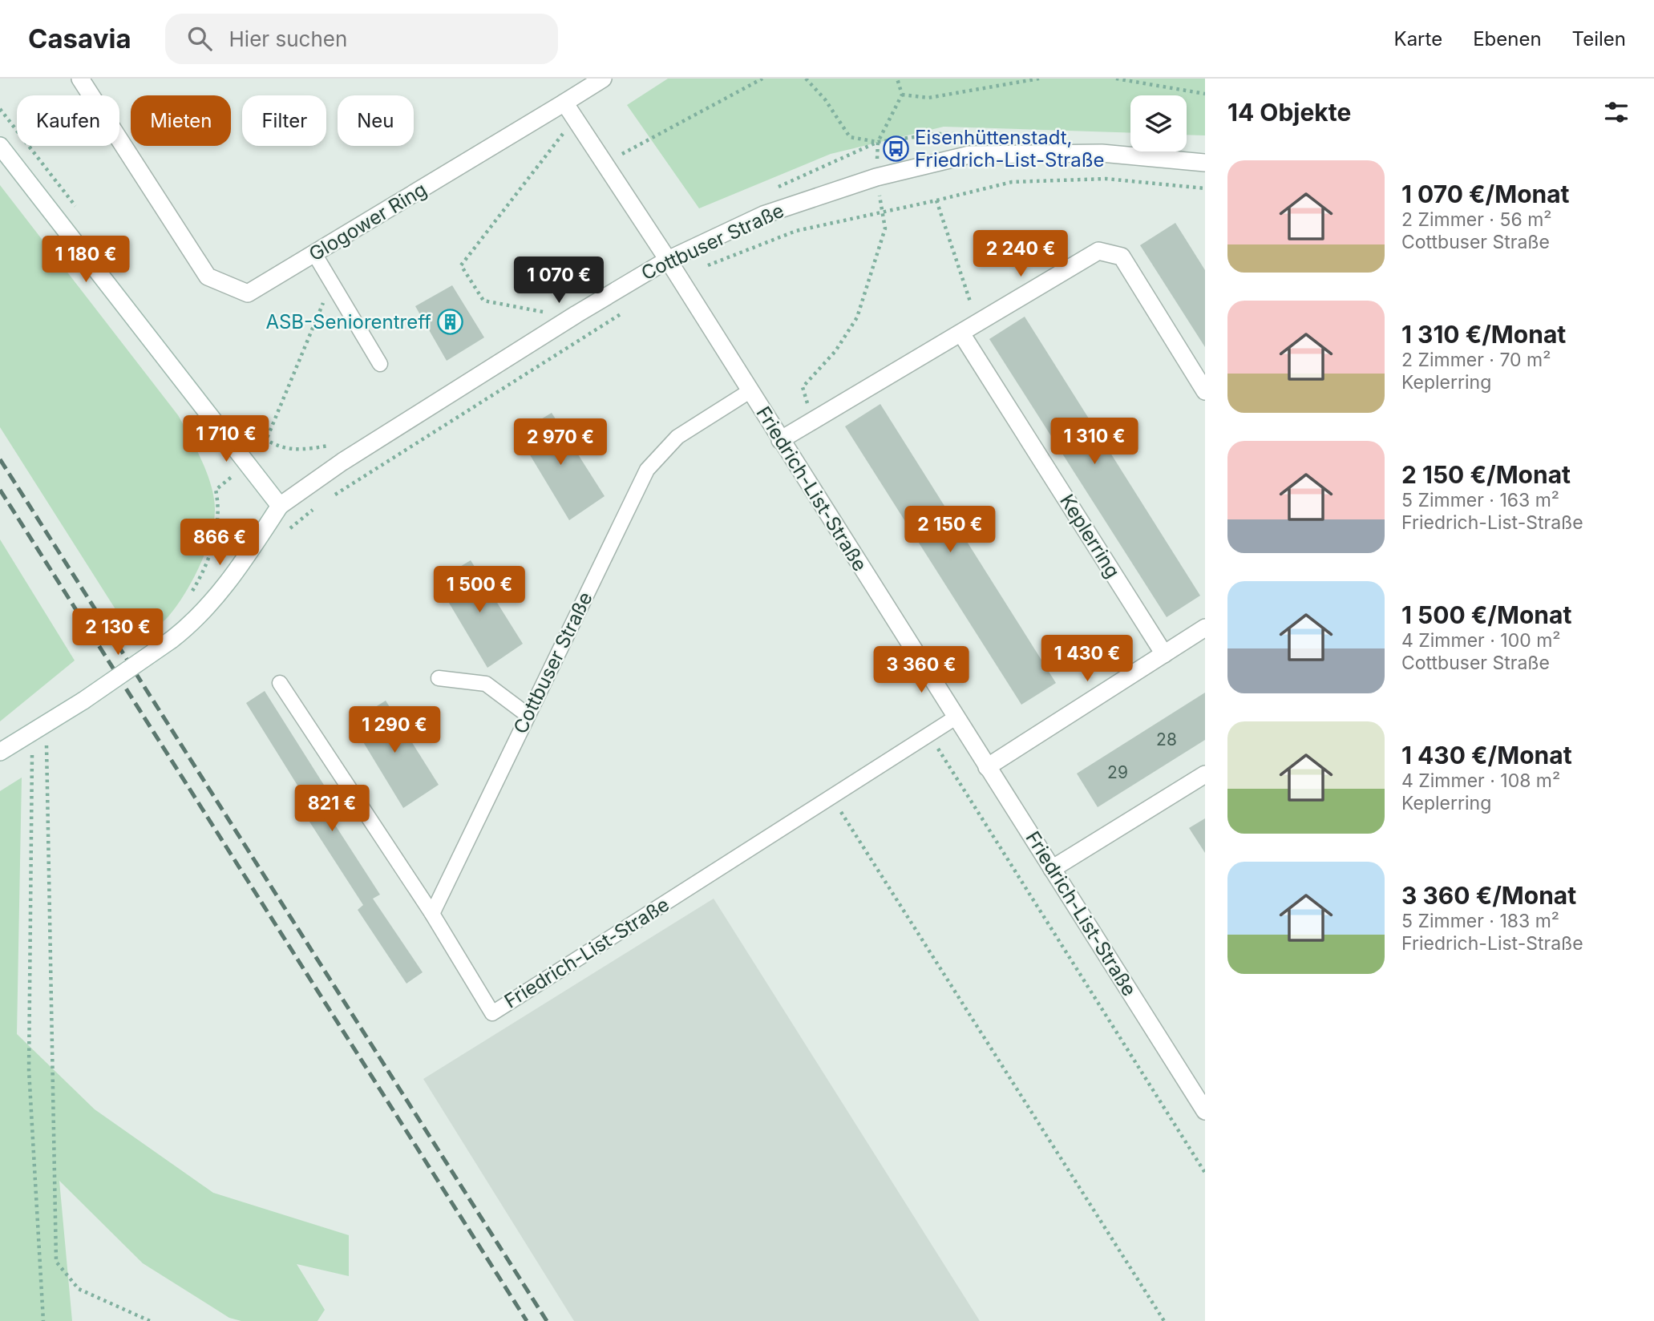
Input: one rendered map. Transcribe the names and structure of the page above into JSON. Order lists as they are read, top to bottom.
{
  "streets": {
    "street": [
      "Glogower Ring",
      "Cottbuser Straße",
      "Friedrich-List-Straße",
      "Keplerring"
    ]
  },
  "crossings": [
    ["Cottbuser Straße", "Friedrich-List-Straße"]
  ],
  "places": {
    "bus stop": ["Eisenhüttenstadt, Friedrich-List-Straße"],
    "building": ["ASB-Seniorentreff"]
  },
  "house_numbers": ["28", "29"],
  "page": {
    "header": "Casavia",
    "search": "Hier suchen",
    "nav": ["Karte", "Ebenen", "Teilen"],
    "heading": "14 Objekte",
    "chip": [
      "Kaufen",
      "Mieten",
      "Filter",
      "Neu"
    ],
    "list": [
      {
        "name": "1 070 €/Monat",
        "note": "2 Zimmer · 56 m² · Cottbuser Straße"
      },
      {
        "name": "1 310 €/Monat",
        "note": "2 Zimmer · 70 m² · Keplerring"
      },
      {
        "name": "2 150 €/Monat",
        "note": "5 Zimmer · 163 m² · Friedrich-List-Straße"
      },
      {
        "name": "1 500 €/Monat",
        "note": "4 Zimmer · 100 m² · Cottbuser Straße"
      },
      {
        "name": "1 430 €/Monat",
        "note": "4 Zimmer · 108 m² · Keplerring"
      },
      {
        "name": "3 360 €/Monat",
        "note": "5 Zimmer · 183 m² · Friedrich-List-Straße"
      }
    ],
    "price": [
      "2 240 €",
      "1 180 €",
      "1 070 €",
      "1 710 €",
      "1 310 €",
      "2 970 €",
      "2 150 €",
      "866 €",
      "1 500 €",
      "2 130 €",
      "1 430 €",
      "3 360 €",
      "1 290 €",
      "821 €"
    ]
  }
}
